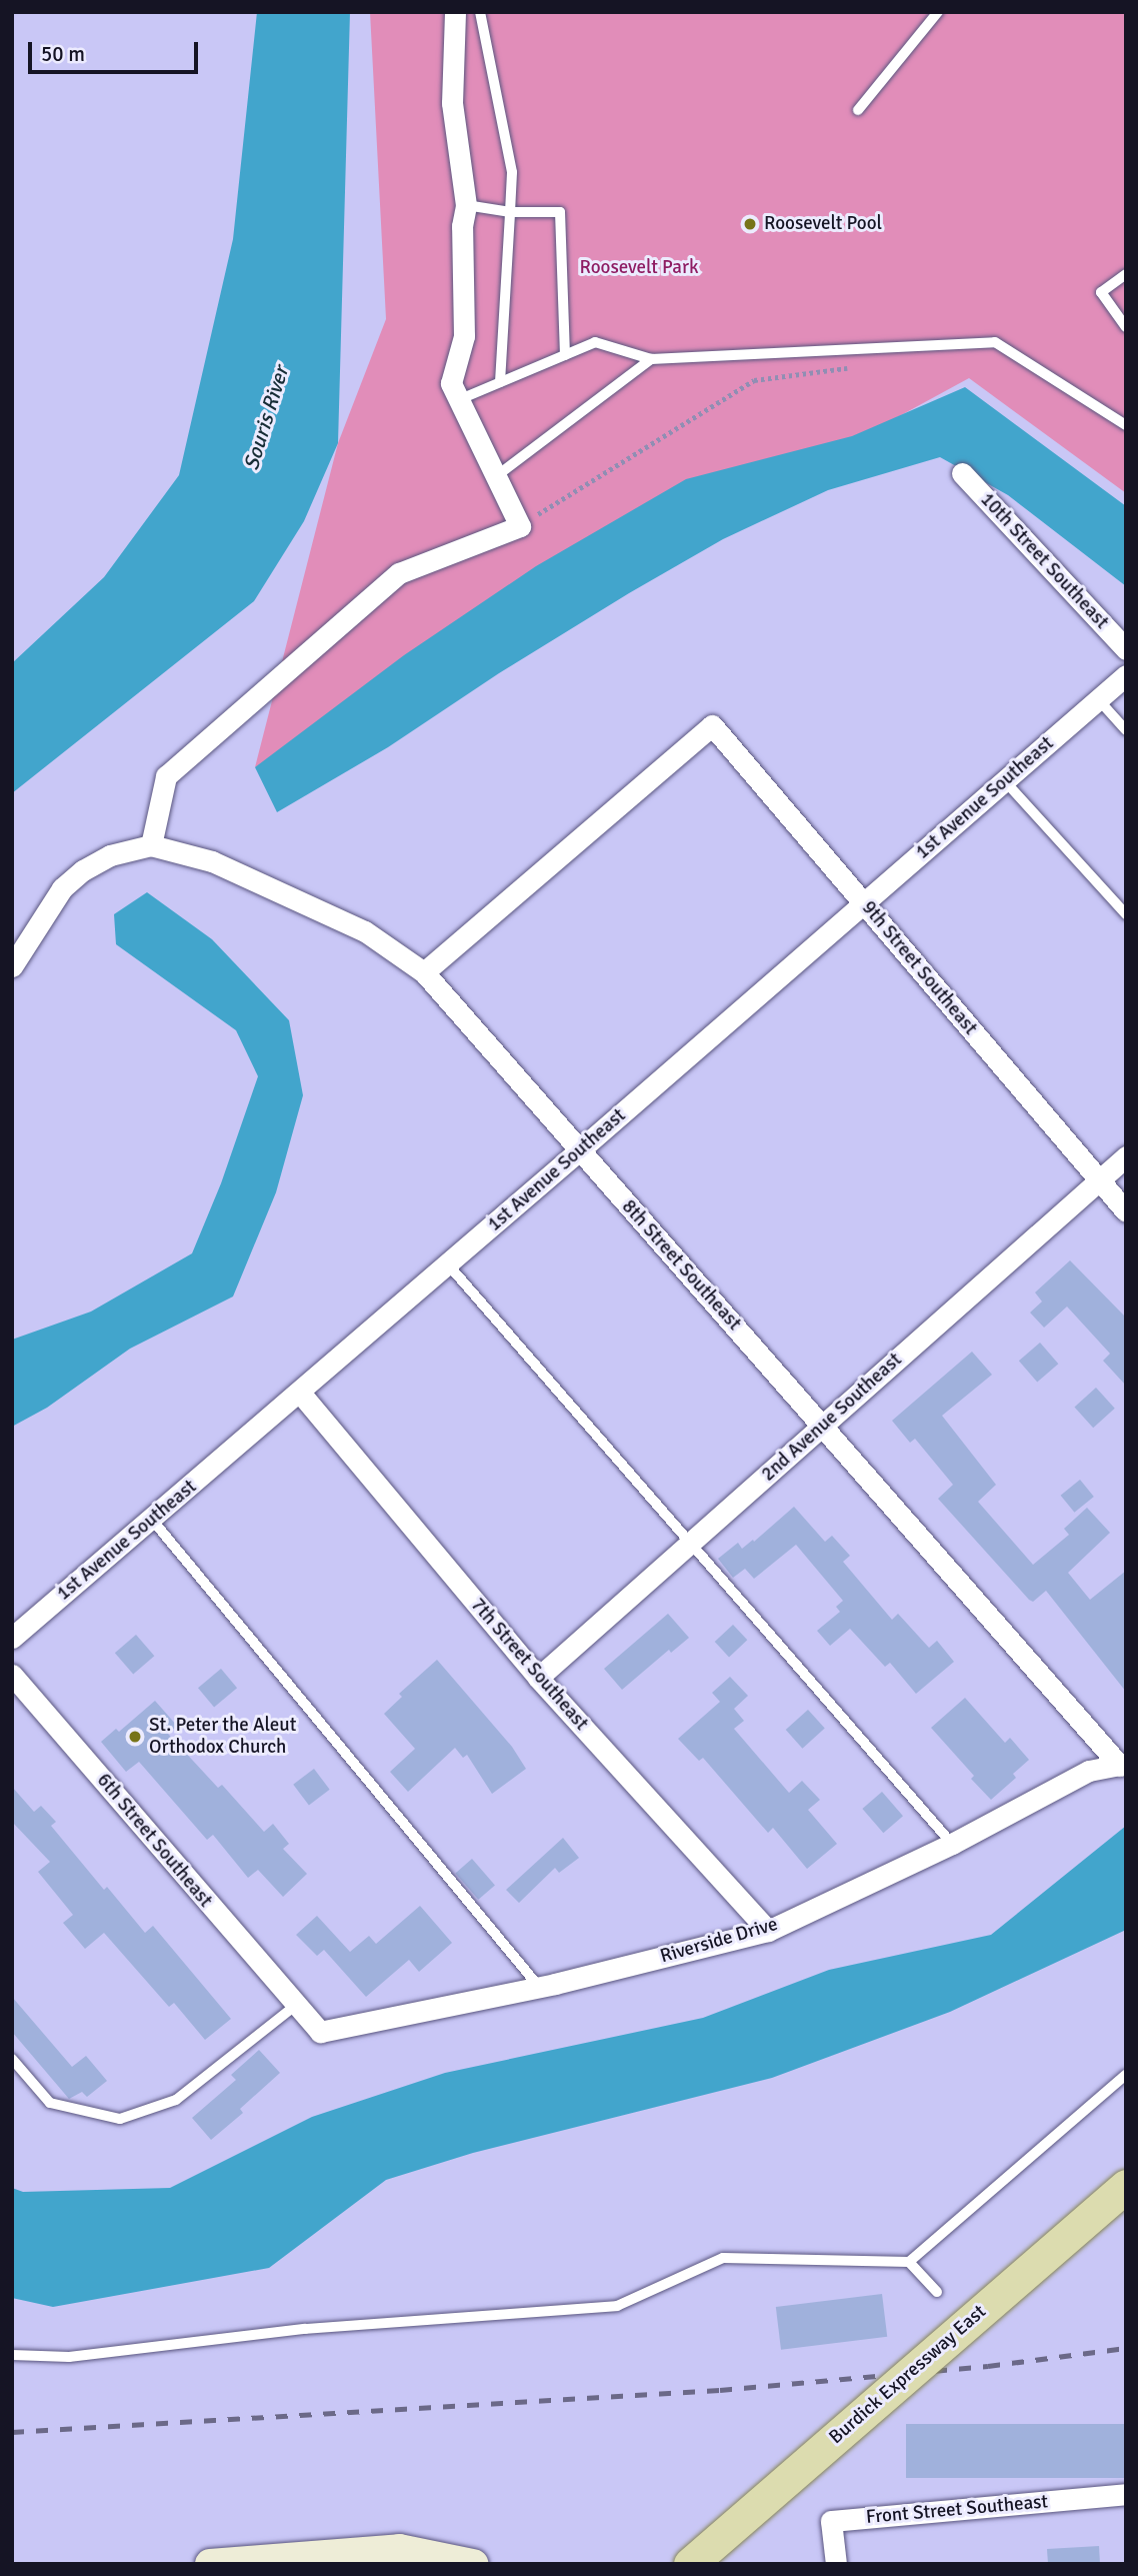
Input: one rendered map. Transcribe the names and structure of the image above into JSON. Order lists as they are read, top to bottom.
{
  "streets": {
    "main road": ["Burdick Expressway East"],
    "street": [
      "10th Street Southeast",
      "1st Avenue Southeast",
      "9th Street Southeast",
      "8th Street Southeast",
      "2nd Avenue Southeast",
      "7th Street Southeast",
      "6th Street Southeast",
      "Riverside Drive",
      "Front Street Southeast"
    ]
  },
  "crossings": [
    ["1st Avenue Southeast", "9th Street Southeast"],
    ["1st Avenue Southeast", "8th Street Southeast"],
    ["1st Avenue Southeast", "7th Street Southeast"],
    ["9th Street Southeast", "8th Street Southeast"],
    ["9th Street Southeast", "2nd Avenue Southeast"],
    ["8th Street Southeast", "2nd Avenue Southeast"],
    ["8th Street Southeast", "Riverside Drive"],
    ["2nd Avenue Southeast", "7th Street Southeast"],
    ["7th Street Southeast", "Riverside Drive"],
    ["6th Street Southeast", "Riverside Drive"]
  ],
  "water": ["Souris River"],
  "parks": ["Roosevelt Park"],
  "places": ["Roosevelt Pool", "St. Peter the Aleut Orthodox Church"],
  "scale_bar": "50 m"
}
